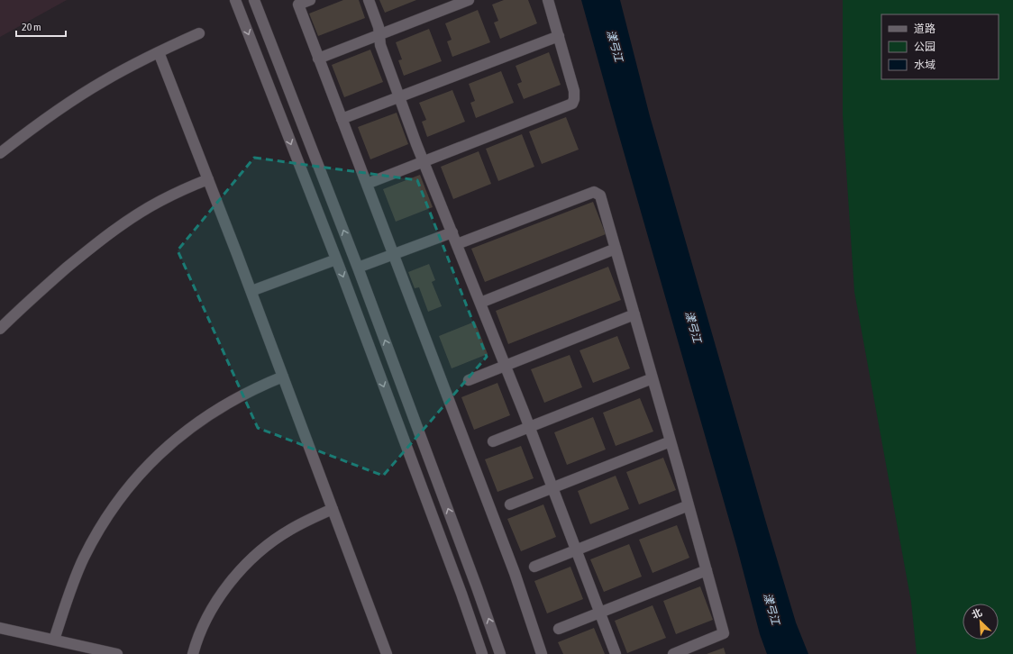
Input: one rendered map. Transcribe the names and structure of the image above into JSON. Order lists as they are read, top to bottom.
{
  "water": ["漾弓江"],
  "legend": ["道路", "公园", "水域"],
  "scale_bar": "20 m",
  "north": "top left"
}
